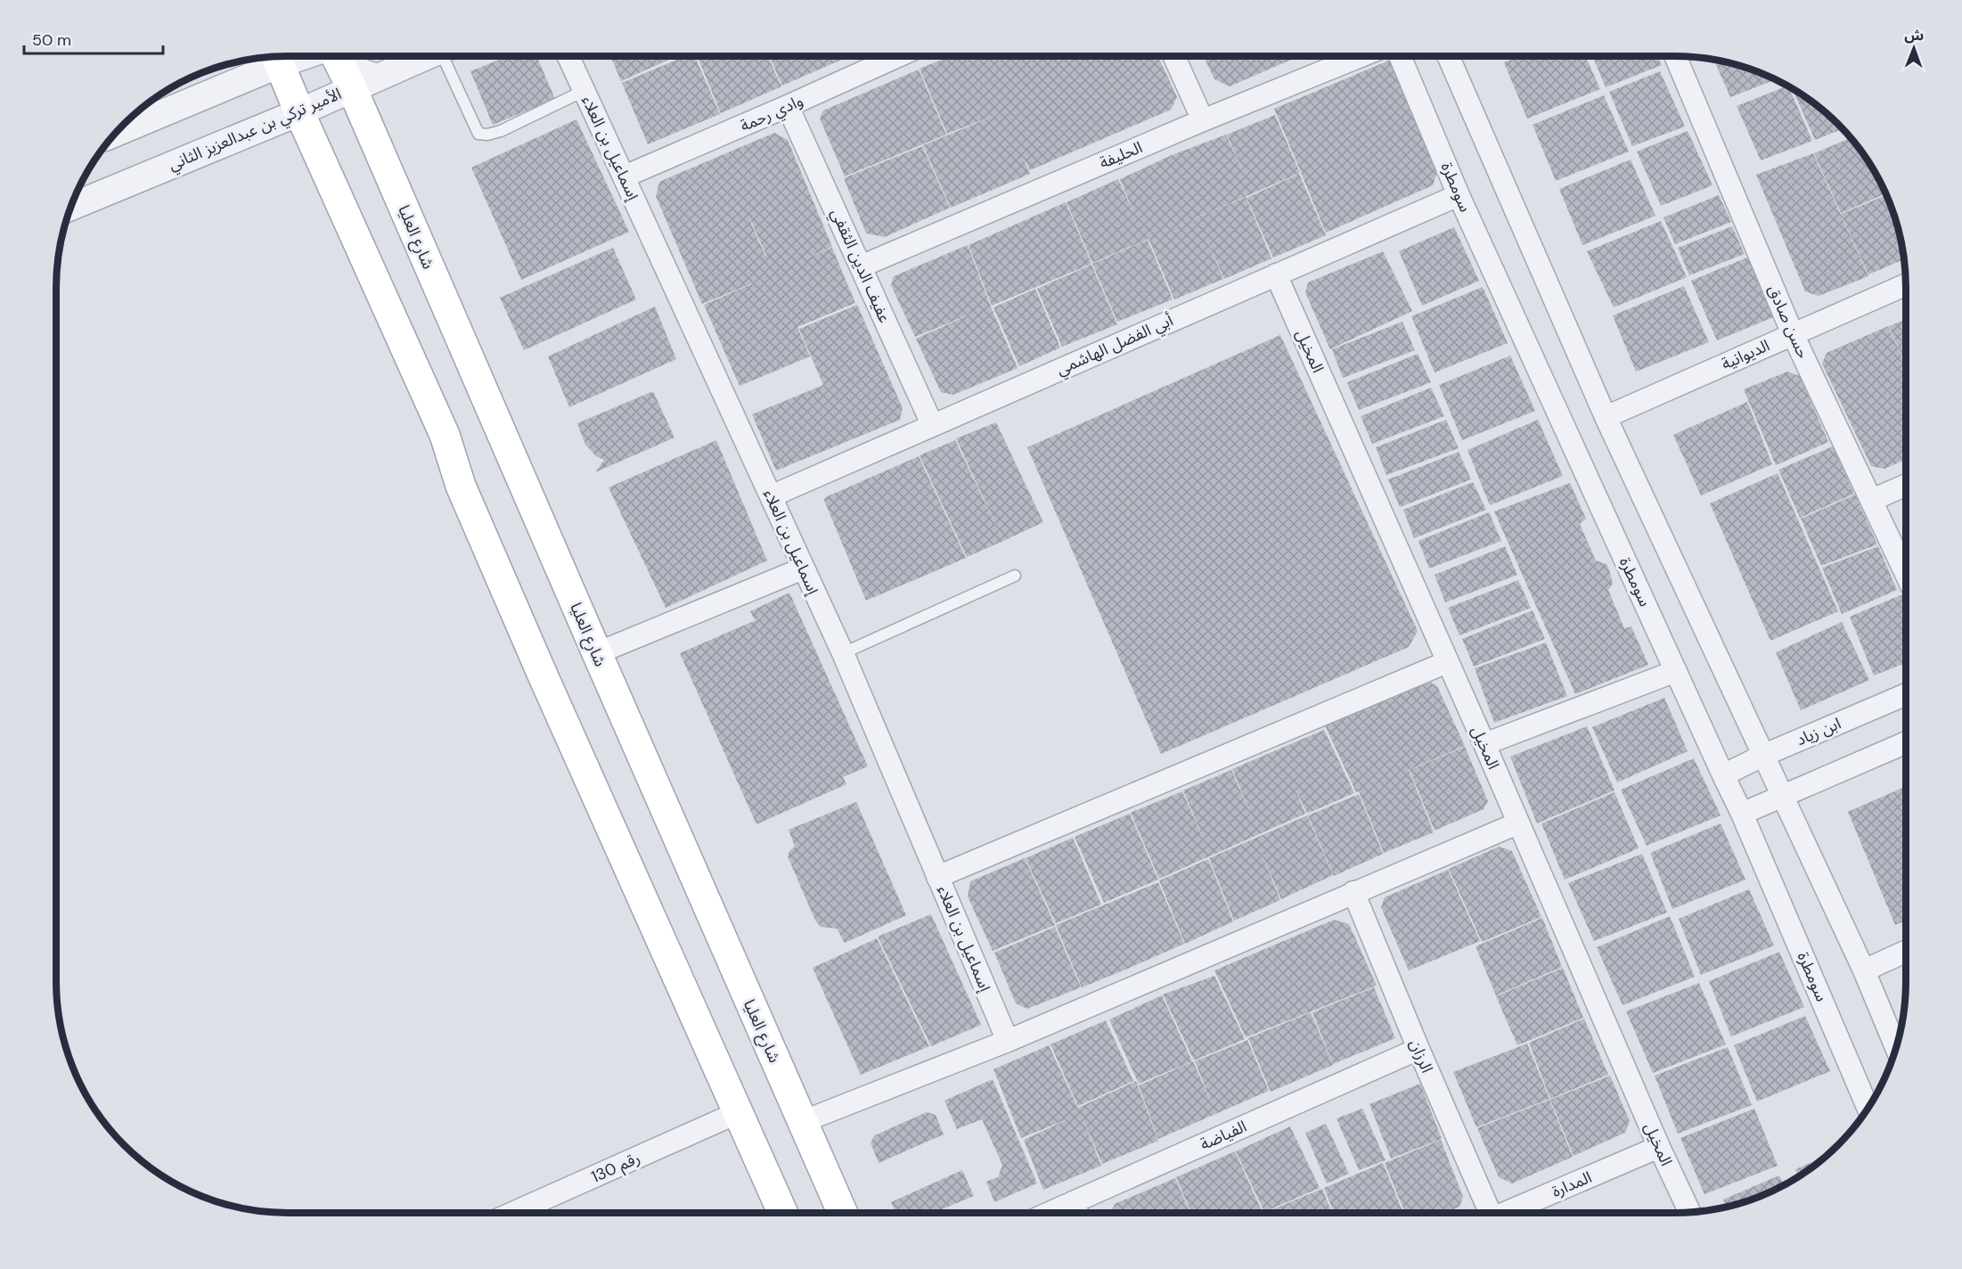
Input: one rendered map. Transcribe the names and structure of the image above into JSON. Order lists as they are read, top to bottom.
{
  "streets": {
    "main road": ["شارع العليا"],
    "street": [
      "وادي رحمة",
      "الأمير تركي بن عبدالعزيز الثاني",
      "إسماعيل بن العلاء",
      "الحليفة",
      "سومطرة",
      "عفيف الدين الثقفي",
      "حسن صادق",
      "أبي الفضل الهاشمي",
      "المخيل",
      "الديوانية",
      "ابن زياد",
      "الرزان",
      "الفياضة",
      "رقم 130",
      "المدارة"
    ]
  },
  "crossings": [
    ["وادي رحمة", "إسماعيل بن العلاء"],
    ["وادي رحمة", "عفيف الدين الثقفي"],
    ["الأمير تركي بن عبدالعزيز الثاني", "شارع العليا"],
    ["إسماعيل بن العلاء", "أبي الفضل الهاشمي"],
    ["الحليفة", "عفيف الدين الثقفي"],
    ["سومطرة", "أبي الفضل الهاشمي"],
    ["سومطرة", "ابن زياد"],
    ["عفيف الدين الثقفي", "أبي الفضل الهاشمي"],
    ["حسن صادق", "الديوانية"],
    ["أبي الفضل الهاشمي", "المخيل"],
    ["المخيل", "المدارة"],
    ["الرزان", "الفياضة"]
  ],
  "scale_bar": "50 m",
  "north": "top"
}
